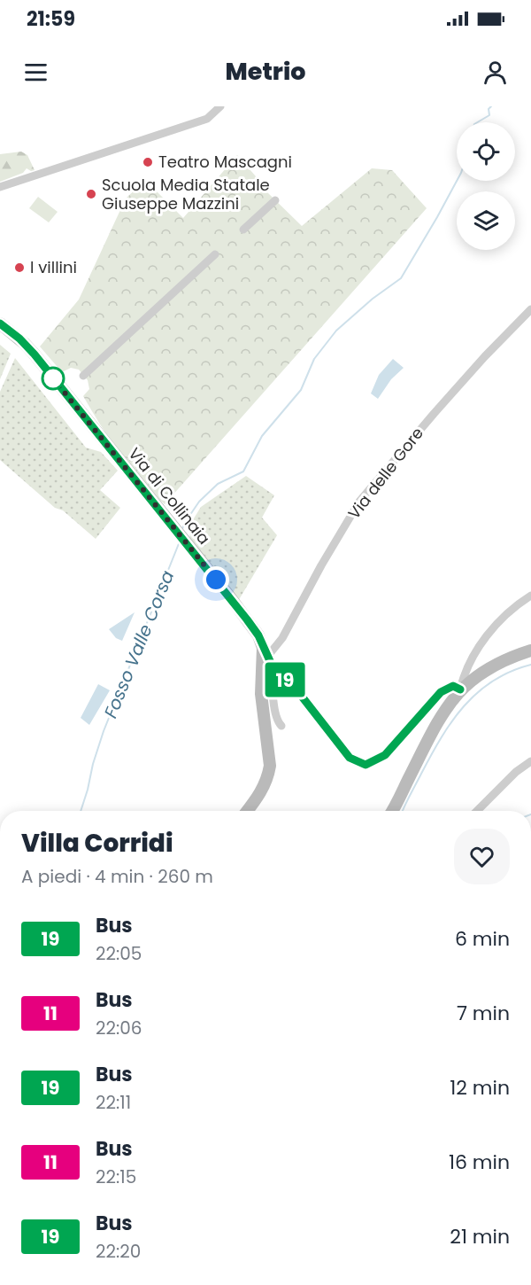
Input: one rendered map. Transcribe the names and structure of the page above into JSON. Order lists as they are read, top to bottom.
{
  "streets": {
    "street": ["Via delle Gore", "Via di Collinaia"]
  },
  "crossings": [
    ["Via delle Gore", "Via di Collinaia"]
  ],
  "water": ["Fosso Valle Corsa"],
  "places": ["Teatro Mascagni", "Scuola Media Statale Giuseppe Mazzini", "I villini"],
  "lines": ["bus line 19"],
  "page": {
    "status": "21:59",
    "header": "Metrio",
    "on_map": "19",
    "heading": ["Villa Corridi", "A piedi · 4 min · 260 m"],
    "list": [
      {
        "mark": "19",
        "name": "Bus",
        "note": "22:05",
        "value": "6 min"
      },
      {
        "mark": "11",
        "name": "Bus",
        "note": "22:06",
        "value": "7 min"
      },
      {
        "mark": "19",
        "name": "Bus",
        "note": "22:11",
        "value": "12 min"
      },
      {
        "mark": "11",
        "name": "Bus",
        "note": "22:15",
        "value": "16 min"
      },
      {
        "mark": "19",
        "name": "Bus",
        "note": "22:20",
        "value": "21 min"
      }
    ]
  }
}
